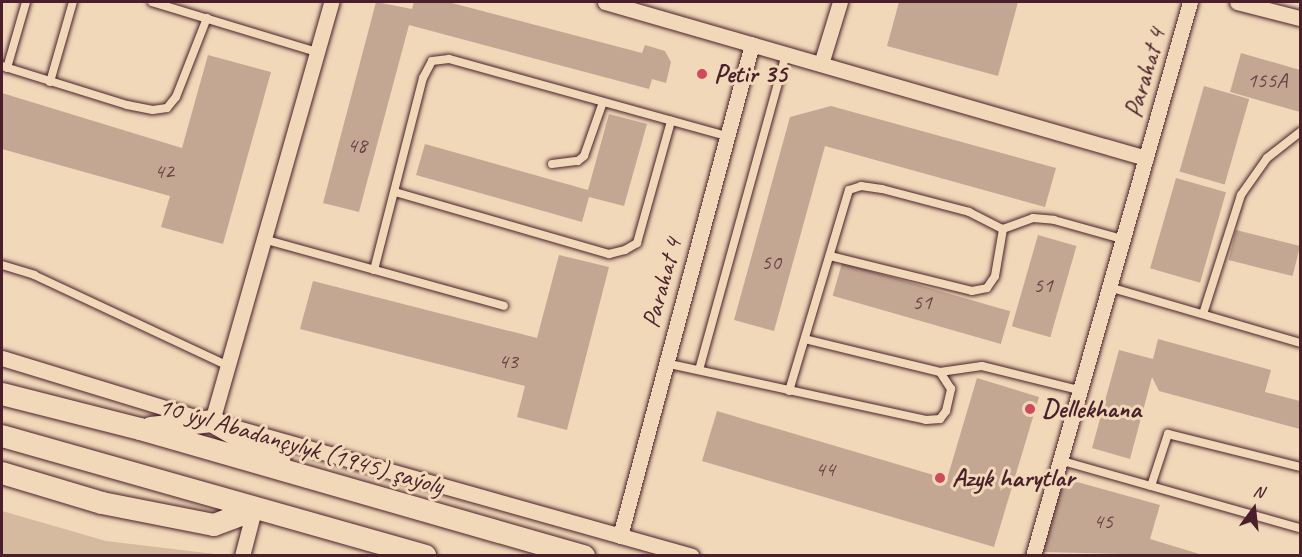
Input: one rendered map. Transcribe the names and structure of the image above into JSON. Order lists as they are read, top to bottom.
{
  "streets": {
    "main road": ["10 ýyl Abadançylyk (1945) şaýoly"],
    "street": ["Parahat 4"]
  },
  "places": ["Petir 35", "Dellekhana", "Azyk harytlar"],
  "house_numbers": [
    "155A",
    "48",
    "42",
    "50",
    "51",
    "51",
    "43",
    "44",
    "45"
  ],
  "north": "top"
}
